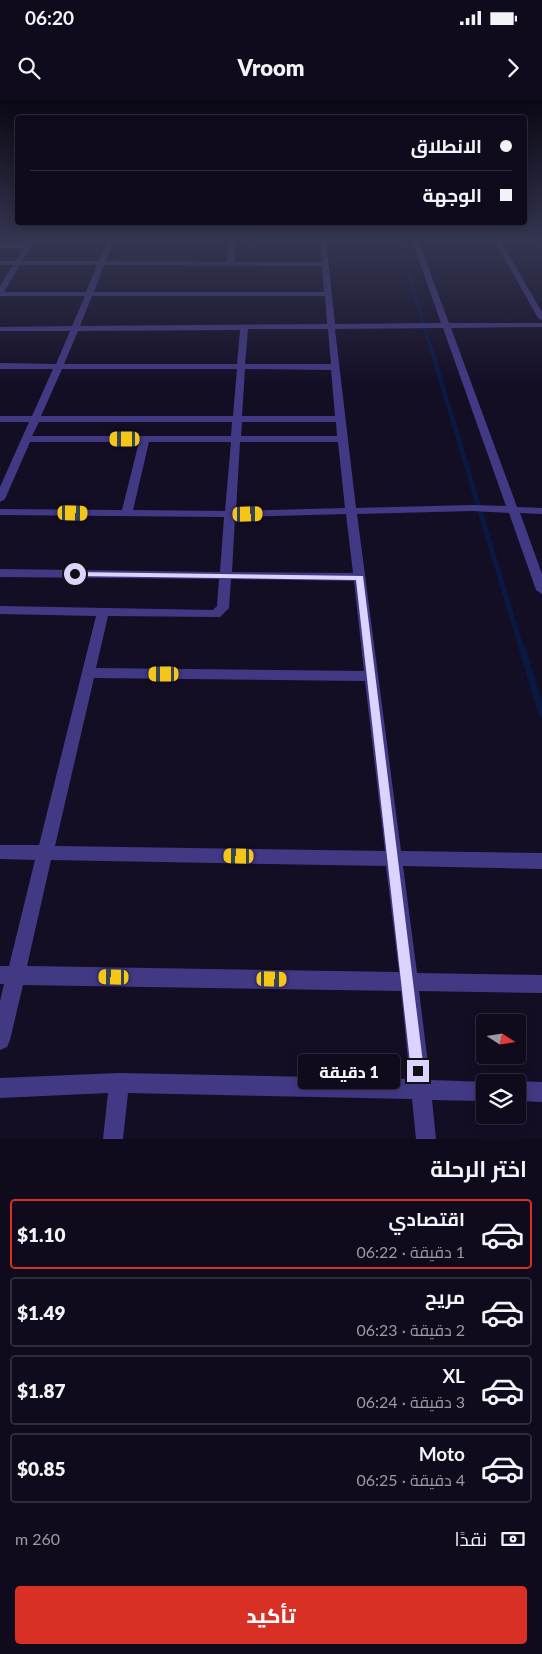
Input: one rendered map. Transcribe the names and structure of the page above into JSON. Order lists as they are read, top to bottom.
{
  "north": "right",
  "page": {
    "status": "06:20",
    "header": "Vroom",
    "banner": ["الانطلاق", "الوجهة"],
    "bubble": "1 دقيقة",
    "heading": "اختر الرحلة",
    "list": [
      {
        "name": "اقتصادي",
        "note": "1 دقيقة · 06:22",
        "value": "$1.10"
      },
      {
        "name": "مريح",
        "note": "2 دقيقة · 06:23",
        "value": "$1.49"
      },
      {
        "name": "XL",
        "note": "3 دقيقة · 06:24",
        "value": "$1.87"
      },
      {
        "name": "Moto",
        "note": "4 دقيقة · 06:25",
        "value": "$0.85"
      }
    ],
    "pay": ["نقدًا", "260 m"],
    "buttons": "تأكيد"
  }
}
